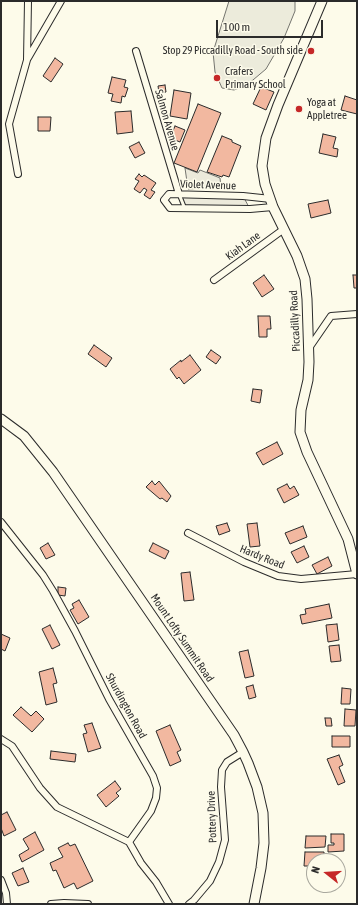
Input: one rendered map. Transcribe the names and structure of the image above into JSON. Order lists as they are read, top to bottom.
{
  "streets": {
    "main road": ["Piccadilly Road", "Mount Lofty Summit Road"],
    "street": [
      "Salmon Avenue",
      "Violet Avenue",
      "Kiah Lane",
      "Hardy Road",
      "Shurdington Road",
      "Pottery Drive"
    ]
  },
  "crossings": [
    ["Salmon Avenue", "Violet Avenue"],
    ["Violet Avenue", "Piccadilly Road"],
    ["Kiah Lane", "Piccadilly Road"],
    ["Piccadilly Road", "Hardy Road"],
    ["Mount Lofty Summit Road", "Pottery Drive"]
  ],
  "places": ["Stop 29 Piccadilly Road - South side", "Crafers Primary School", "Yoga at Appletree"],
  "scale_bar": "100 m",
  "north": "left"
}
